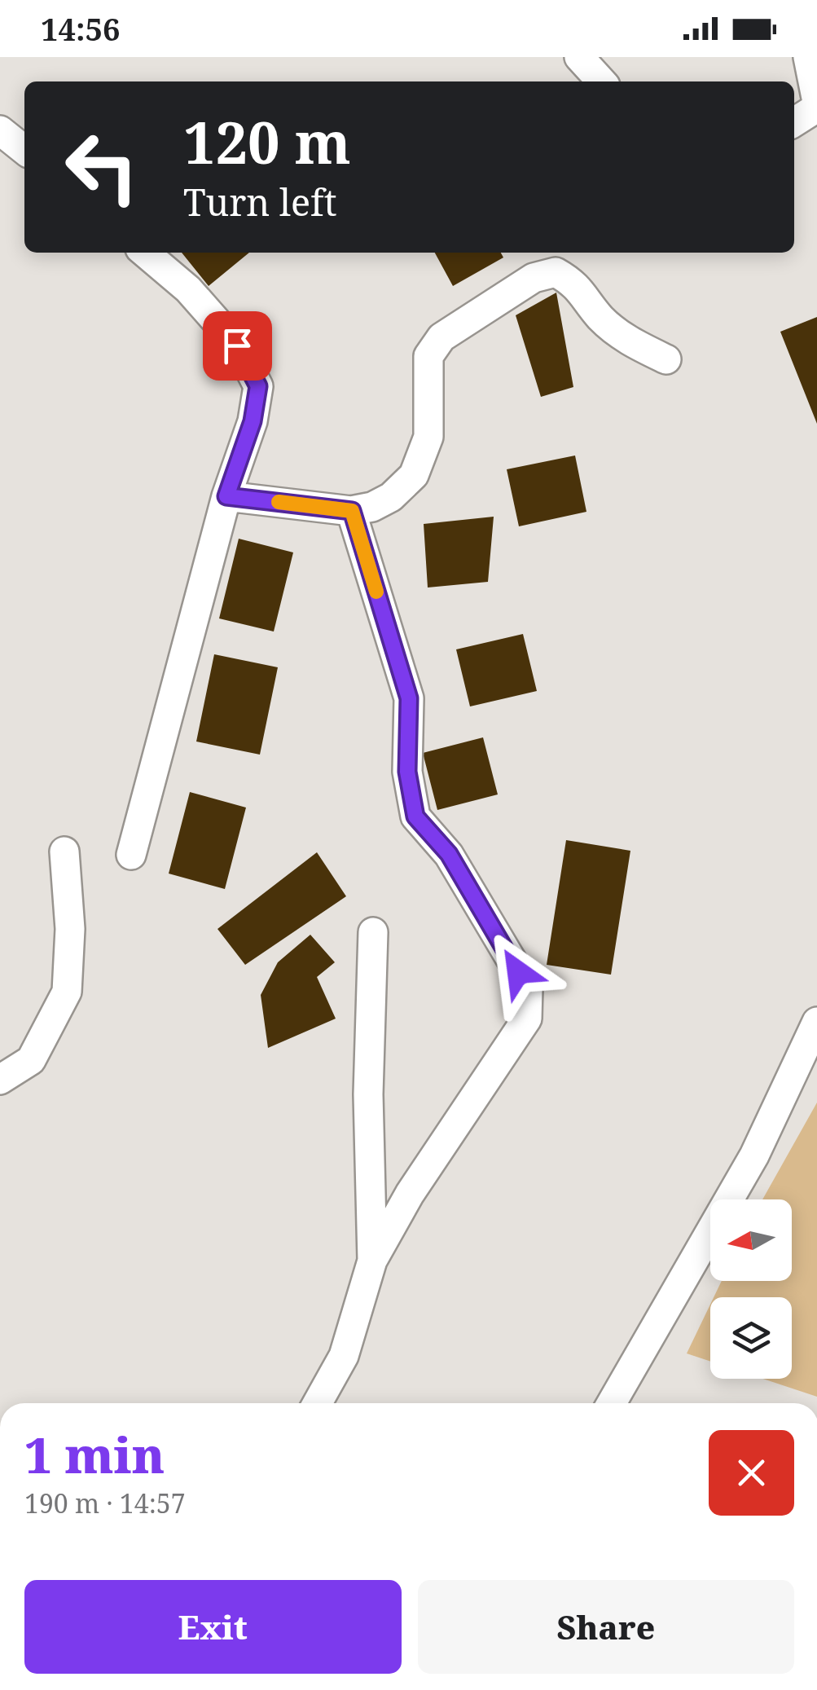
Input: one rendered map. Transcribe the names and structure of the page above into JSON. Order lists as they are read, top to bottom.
{
  "north": "left",
  "page": {
    "status": "14:56",
    "turn": ["120 m", "Turn left"],
    "heading": ["1 min", "190 m · 14:57"],
    "buttons": ["Exit", "Share"]
  }
}
